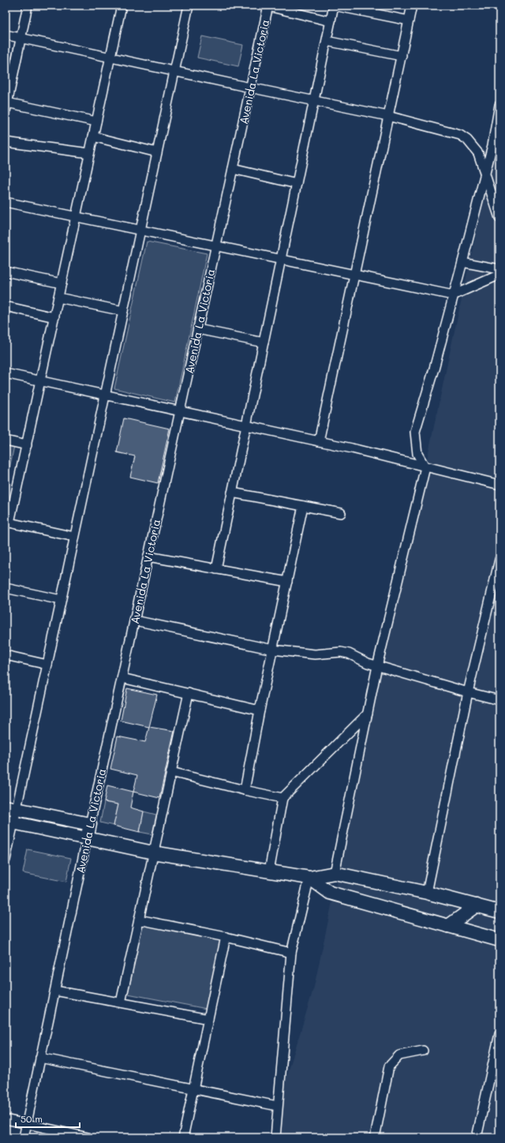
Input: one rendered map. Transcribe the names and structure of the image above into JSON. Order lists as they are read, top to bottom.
{
  "streets": {
    "street": ["Avenida La Victoria"]
  },
  "scale_bar": "50 m"
}
